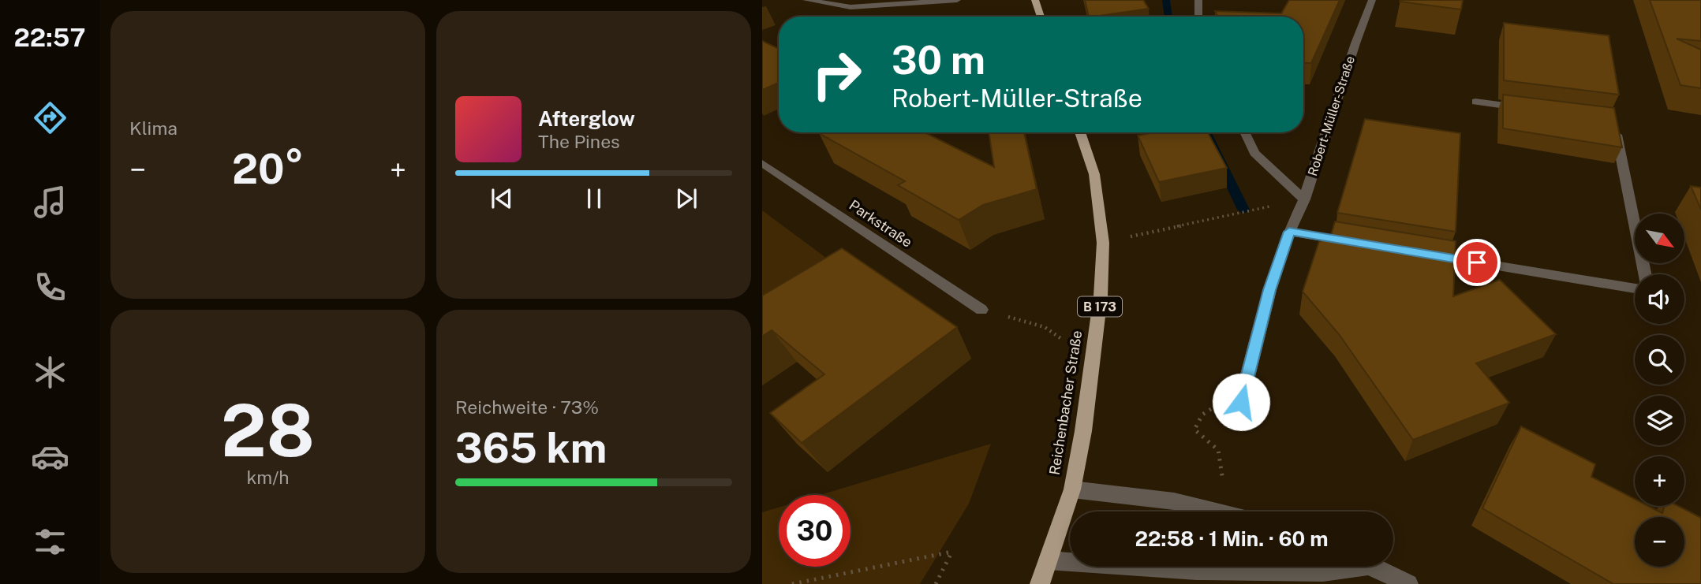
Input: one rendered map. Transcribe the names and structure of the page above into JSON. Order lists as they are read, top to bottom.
{
  "streets": {
    "main road": ["B 173", "Reichenbacher Straße"],
    "street": ["Robert-Müller-Straße", "Parkstraße"]
  },
  "north": "bottom right",
  "page": {
    "tabs": "22:57",
    "tile": [
      "Klima",
      ["28", "km/h"],
      ["Reichweite · 73%", "365 km"]
    ],
    "turn": ["30 m", "Robert-Müller-Straße"],
    "song": ["Afterglow", "The Pines"],
    "heat": ["−", "20°", "+"],
    "map_buttons": ["+", "−"],
    "limit": "30",
    "trip": "22:58 · 1 Min. · 60 m"
  }
}
